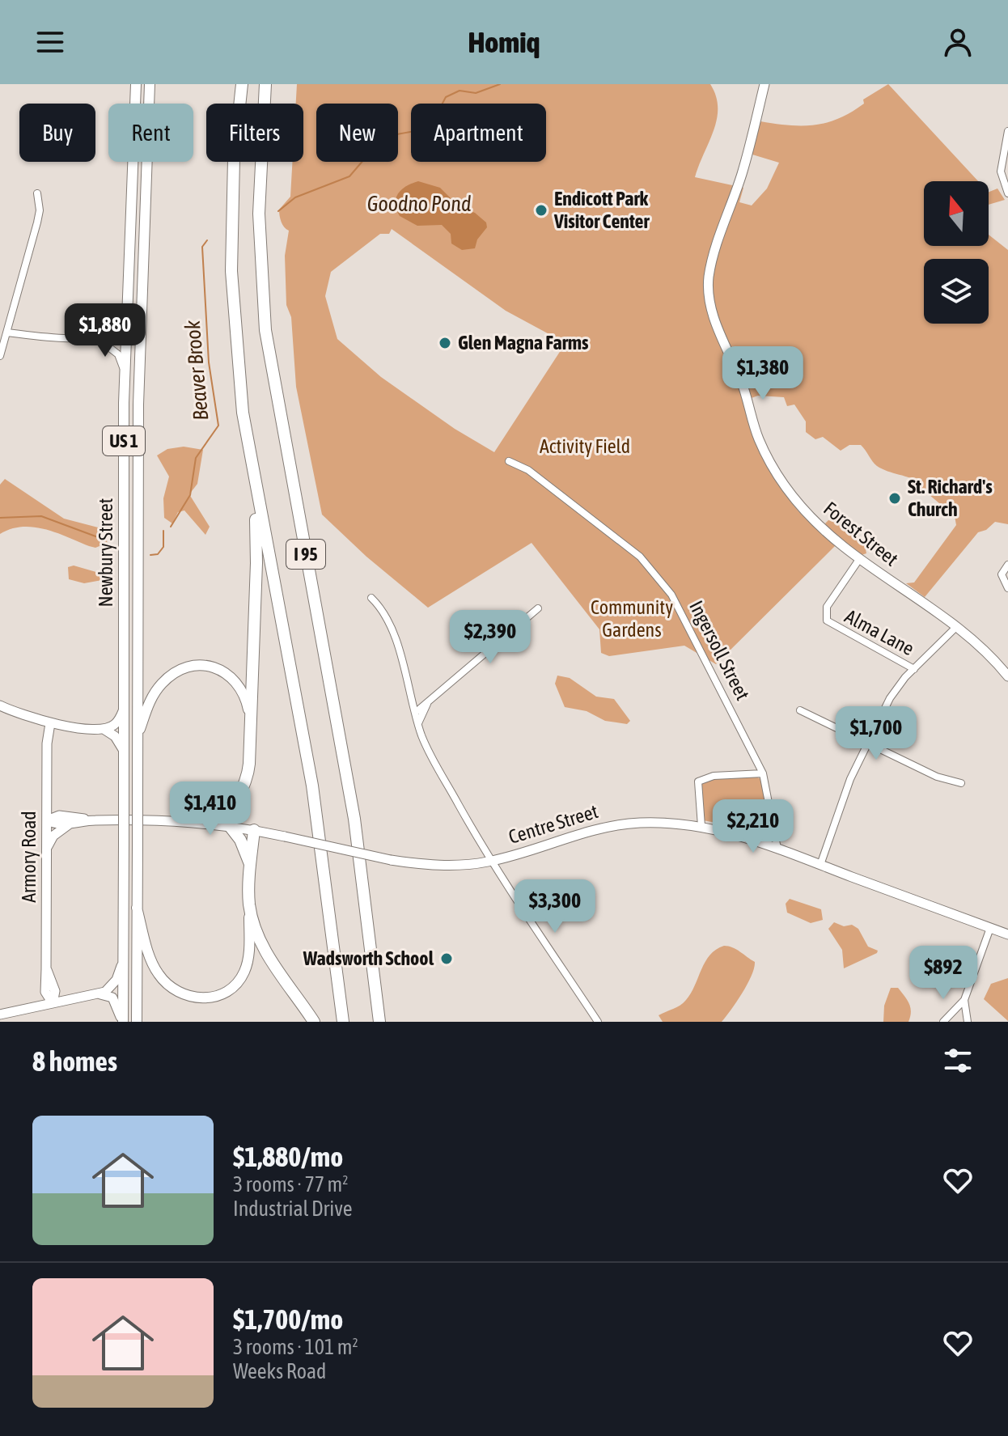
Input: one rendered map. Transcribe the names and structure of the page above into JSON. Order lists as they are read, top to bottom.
{
  "streets": {
    "highway": ["I 95"],
    "main road": [
      "US 1",
      "Forest Street",
      "Newbury Street",
      "Centre Street",
      "Armory Road"
    ],
    "street": ["Alma Lane", "Ingersoll Street"]
  },
  "crossings": [
    ["Forest Street", "Alma Lane"],
    ["Ingersoll Street", "Centre Street"],
    ["Centre Street", "Armory Road"]
  ],
  "water": ["Goodno Pond", "Beaver Brook"],
  "parks": ["Activity Field", "Community Gardens"],
  "places": [
    "Endicott Park Visitor Center",
    "Glen Magna Farms",
    "St. Richard's Church",
    "Wadsworth School"
  ],
  "north": "top",
  "page": {
    "header": "Homiq",
    "chip": [
      "Buy",
      "Rent",
      "Filters",
      "New",
      "Apartment"
    ],
    "price": [
      "$1,880",
      "$1,380",
      "$2,390",
      "$1,700",
      "$1,410",
      "$2,210",
      "$3,300",
      "$892"
    ],
    "heading": "8 homes",
    "list": [
      {
        "name": "$1,880/mo",
        "note": "3 rooms · 77 m² · Industrial Drive"
      },
      {
        "name": "$1,700/mo",
        "note": "3 rooms · 101 m² · Weeks Road"
      }
    ]
  }
}
